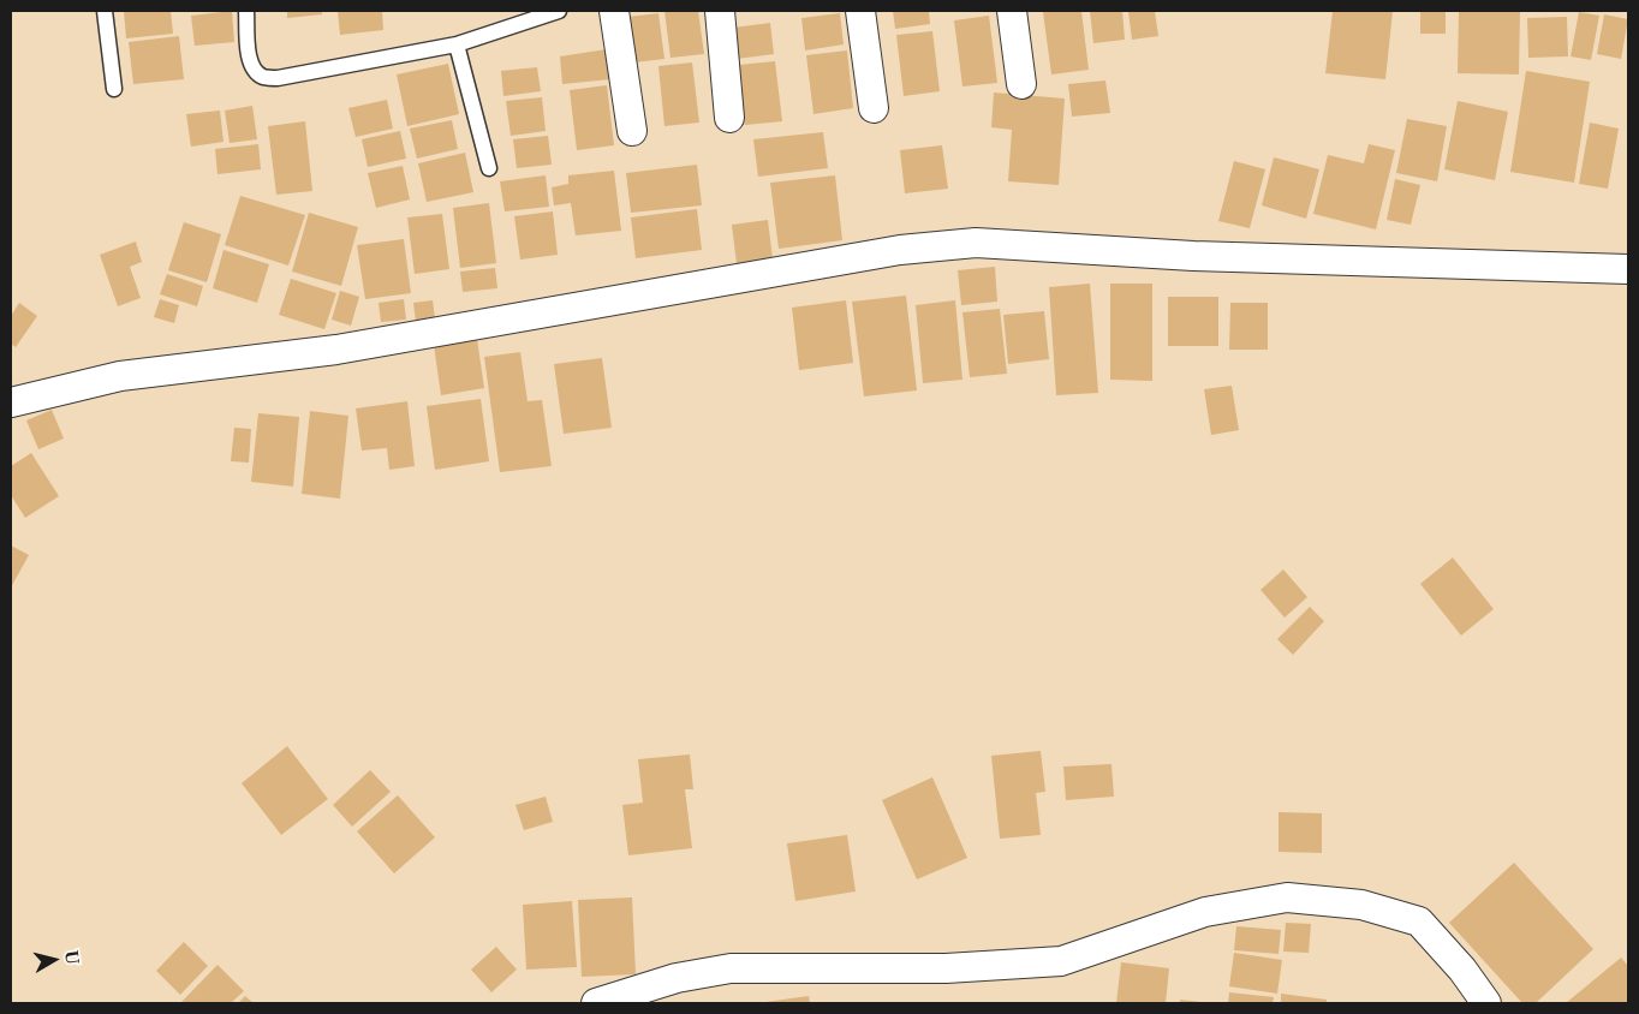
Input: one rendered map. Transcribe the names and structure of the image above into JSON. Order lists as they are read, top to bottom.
{
  "north": "right"
}
